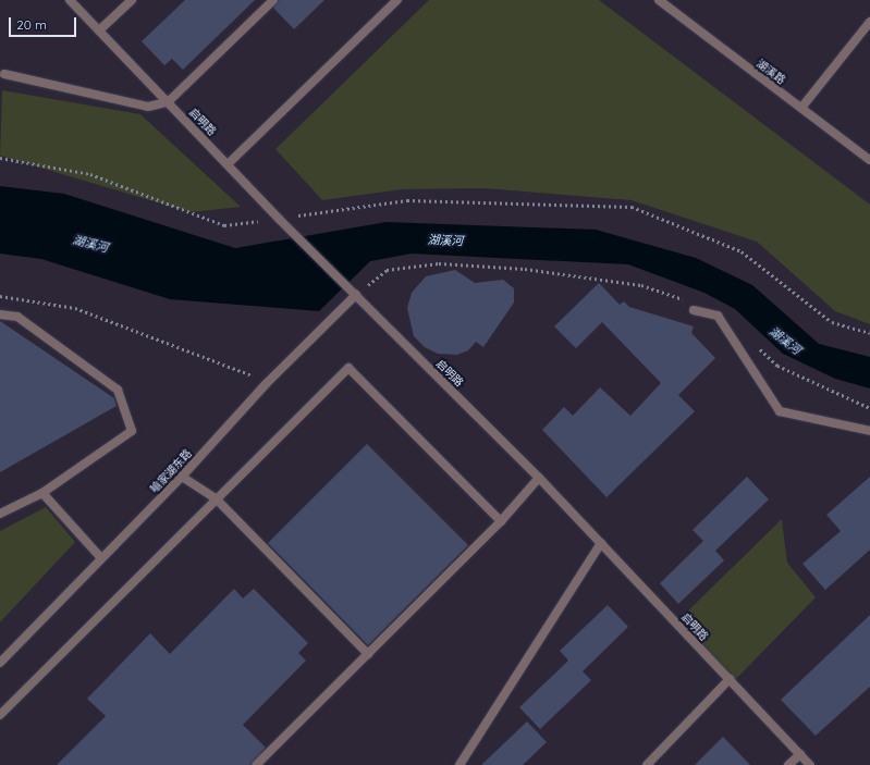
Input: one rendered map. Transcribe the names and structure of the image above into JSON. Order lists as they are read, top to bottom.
{
  "streets": {
    "street": ["湖溪路", "启明路", "喻家湖东路"]
  },
  "crossings": [
    ["启明路", "喻家湖东路"]
  ],
  "water": ["湖溪河"],
  "scale_bar": "20 m"
}
